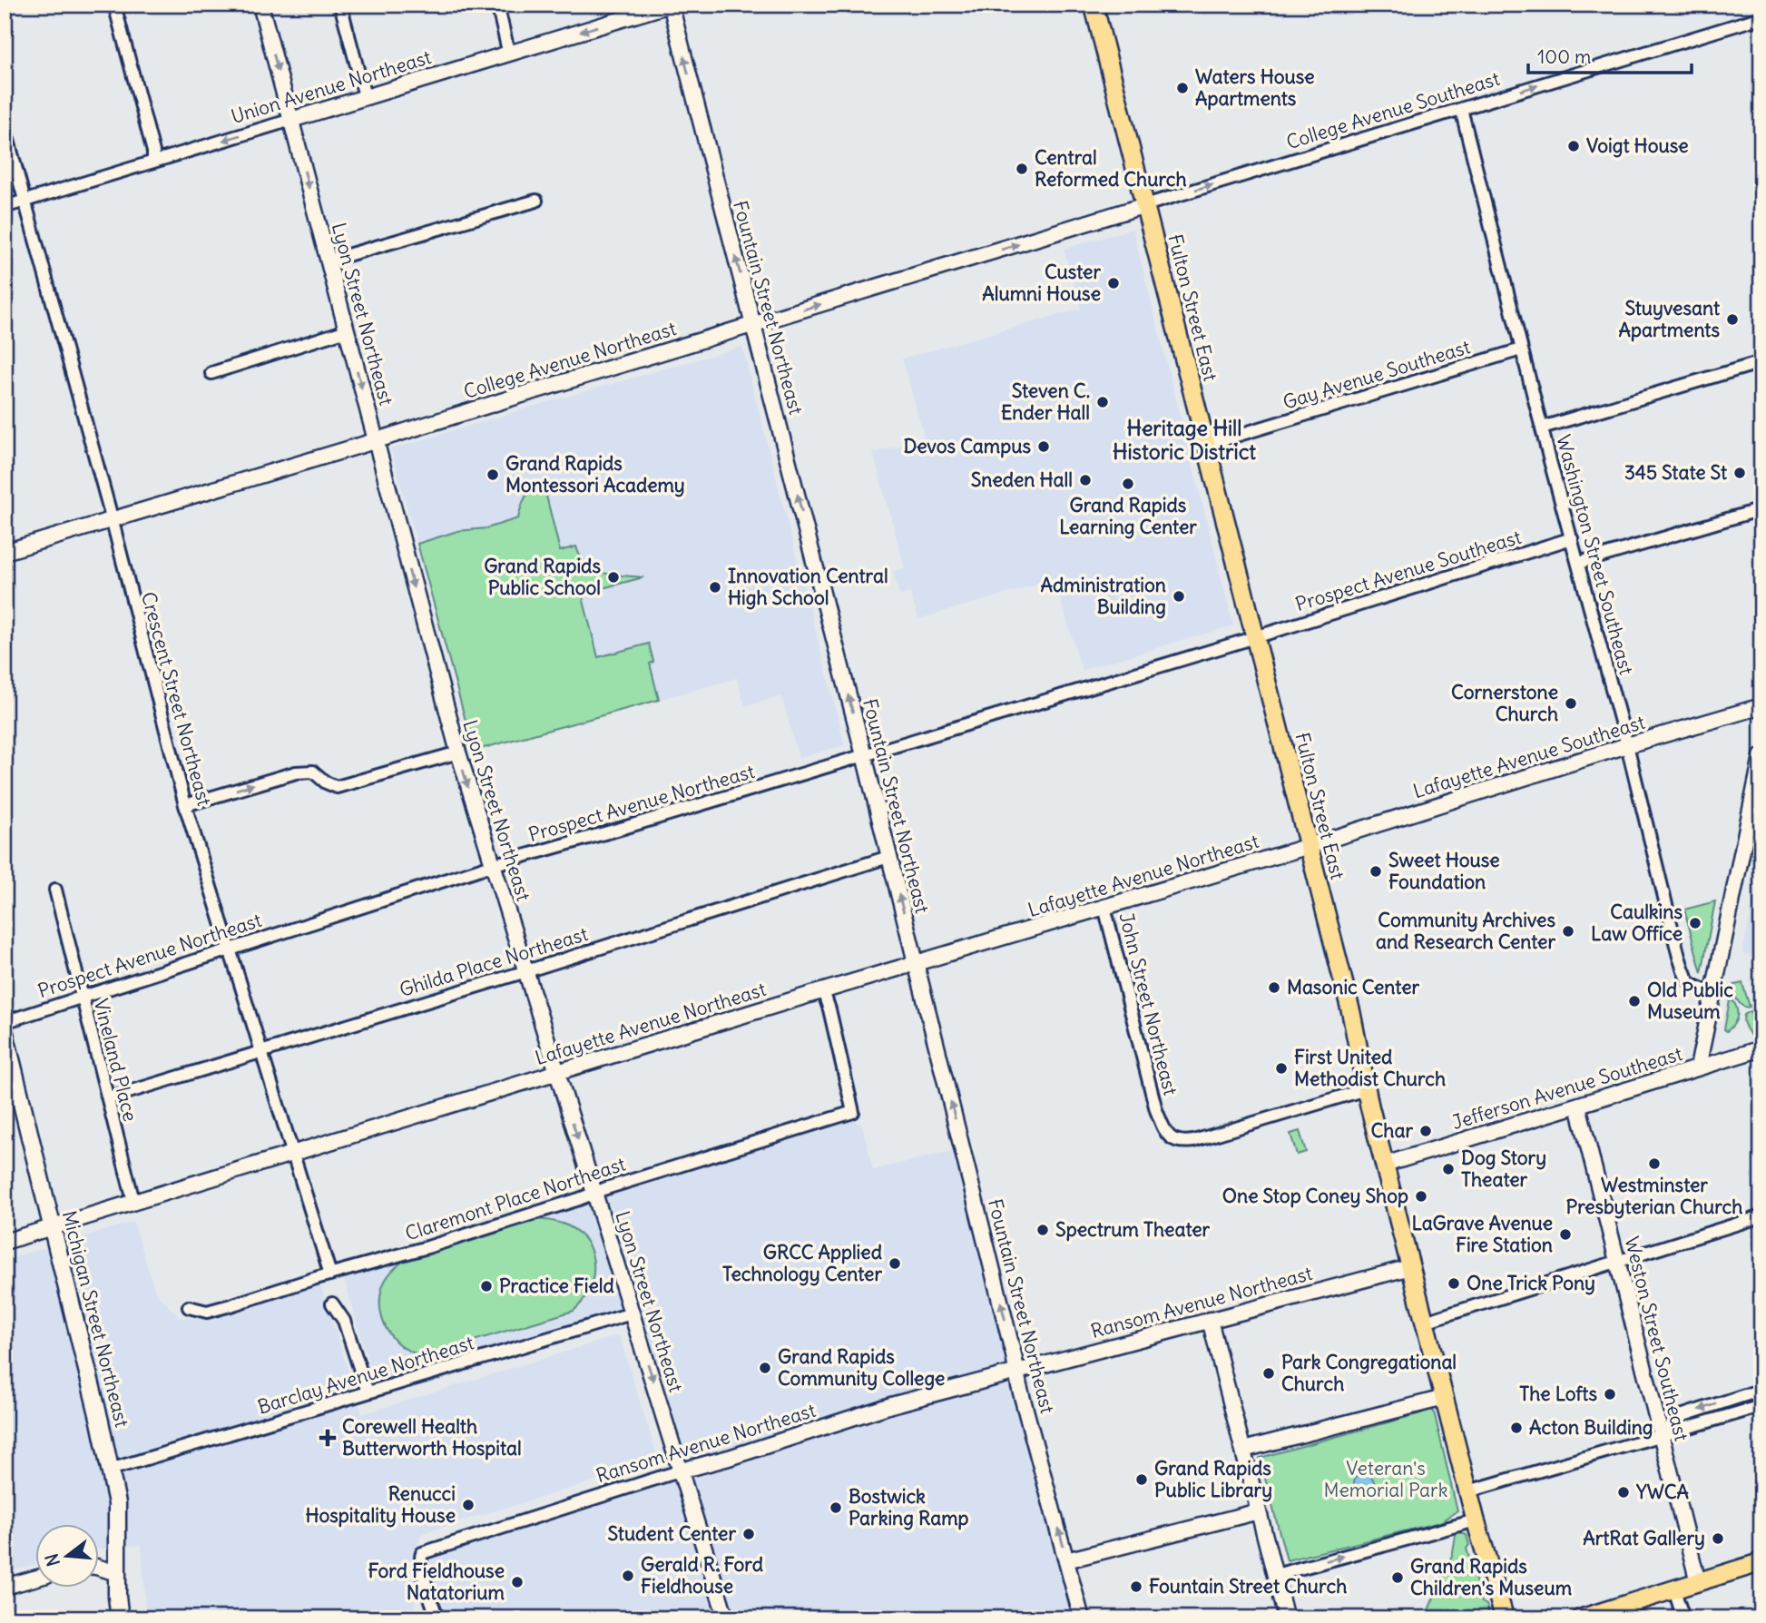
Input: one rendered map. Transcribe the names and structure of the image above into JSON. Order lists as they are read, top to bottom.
{
  "streets": {
    "main road": ["Fulton Street East", "Michigan Street Northeast"],
    "street": [
      "Union Avenue Northeast",
      "College Avenue Southeast",
      "Fountain Street Northeast",
      "Lyon Street Northeast",
      "College Avenue Northeast",
      "Gay Avenue Southeast",
      "Washington Street Southeast",
      "Prospect Avenue Southeast",
      "Crescent Street Northeast",
      "Lafayette Avenue Southeast",
      "Prospect Avenue Northeast",
      "Lafayette Avenue Northeast",
      "Ghilda Place Northeast",
      "John Street Northeast",
      "Vineland Place",
      "Jefferson Avenue Southeast",
      "Claremont Place Northeast",
      "Ransom Avenue Northeast",
      "Weston Street Southeast",
      "Barclay Avenue Northeast"
    ]
  },
  "crossings": [
    ["Union Avenue Northeast", "Fountain Street Northeast"],
    ["Union Avenue Northeast", "Lyon Street Northeast"],
    ["Union Avenue Northeast", "Crescent Street Northeast"],
    ["College Avenue Southeast", "Fulton Street East"],
    ["College Avenue Southeast", "College Avenue Northeast"],
    ["College Avenue Southeast", "Washington Street Southeast"],
    ["Fountain Street Northeast", "College Avenue Northeast"],
    ["Fountain Street Northeast", "Prospect Avenue Northeast"],
    ["Fountain Street Northeast", "Lafayette Avenue Northeast"],
    ["Fountain Street Northeast", "Ghilda Place Northeast"],
    ["Fountain Street Northeast", "Ransom Avenue Northeast"],
    ["Fulton Street East", "College Avenue Northeast"],
    ["Fulton Street East", "Gay Avenue Southeast"],
    ["Fulton Street East", "Prospect Avenue Southeast"],
    ["Fulton Street East", "Lafayette Avenue Southeast"],
    ["Fulton Street East", "Prospect Avenue Northeast"],
    ["Fulton Street East", "Lafayette Avenue Northeast"],
    ["Fulton Street East", "John Street Northeast"],
    ["Fulton Street East", "Jefferson Avenue Southeast"],
    ["Fulton Street East", "Ransom Avenue Northeast"],
    ["Lyon Street Northeast", "College Avenue Northeast"],
    ["Lyon Street Northeast", "Prospect Avenue Northeast"],
    ["Lyon Street Northeast", "Lafayette Avenue Northeast"],
    ["Lyon Street Northeast", "Ghilda Place Northeast"],
    ["Lyon Street Northeast", "Claremont Place Northeast"],
    ["Lyon Street Northeast", "Ransom Avenue Northeast"],
    ["Lyon Street Northeast", "Barclay Avenue Northeast"],
    ["College Avenue Northeast", "Crescent Street Northeast"],
    ["Gay Avenue Southeast", "Washington Street Southeast"],
    ["Washington Street Southeast", "Prospect Avenue Southeast"],
    ["Washington Street Southeast", "Lafayette Avenue Southeast"],
    ["Prospect Avenue Southeast", "Prospect Avenue Northeast"],
    ["Crescent Street Northeast", "Prospect Avenue Northeast"],
    ["Crescent Street Northeast", "Lafayette Avenue Northeast"],
    ["Crescent Street Northeast", "Ghilda Place Northeast"],
    ["Crescent Street Northeast", "Claremont Place Northeast"],
    ["Lafayette Avenue Southeast", "Lafayette Avenue Northeast"],
    ["Prospect Avenue Northeast", "Vineland Place"],
    ["Lafayette Avenue Northeast", "John Street Northeast"],
    ["Lafayette Avenue Northeast", "Vineland Place"],
    ["Lafayette Avenue Northeast", "Claremont Place Northeast"],
    ["Lafayette Avenue Northeast", "Michigan Street Northeast"],
    ["Ghilda Place Northeast", "Vineland Place"],
    ["Jefferson Avenue Southeast", "Weston Street Southeast"],
    ["Michigan Street Northeast", "Barclay Avenue Northeast"]
  ],
  "one_way": [
    "Union Avenue Northeast",
    "College Avenue Southeast",
    "Fountain Street Northeast",
    "Lyon Street Northeast"
  ],
  "districts": ["Heritage Hill Historic District"],
  "parks": ["Veteran's Memorial Park"],
  "places": {
    "other": [
      "Waters House Apartments",
      "Voigt House",
      "Central Reformed Church",
      "Custer Alumni House",
      "Stuyvesant Apartments",
      "Steven C. Ender Hall",
      "Devos Campus",
      "345 State St",
      "Grand Rapids Montessori Academy",
      "Sneden Hall",
      "Grand Rapids Learning Center",
      "Grand Rapids Public School",
      "Innovation Central High School",
      "Administration Building",
      "Cornerstone Church",
      "Sweet House Foundation",
      "Caulkins Law Office",
      "Community Archives and Research Center",
      "Masonic Center",
      "Old Public Museum",
      "First United Methodist Church",
      "Char",
      "Westminster Presbyterian Church",
      "Dog Story Theater",
      "One Stop Coney Shop",
      "Spectrum Theater",
      "LaGrave Avenue Fire Station",
      "GRCC Applied Technology Center",
      "One Trick Pony",
      "Practice Field",
      "Grand Rapids Community College",
      "Park Congregational Church",
      "The Lofts",
      "Acton Building",
      "Grand Rapids Public Library",
      "YWCA",
      "Renucci Hospitality House",
      "Bostwick Parking Ramp",
      "Student Center",
      "ArtRat Gallery",
      "Gerald R. Ford Fieldhouse",
      "Grand Rapids Children's Museum",
      "Ford Fieldhouse Natatorium",
      "Fountain Street Church"
    ],
    "health": ["Corewell Health Butterworth Hospital"]
  },
  "scale_bar": "100 m",
  "north": "left"
}
